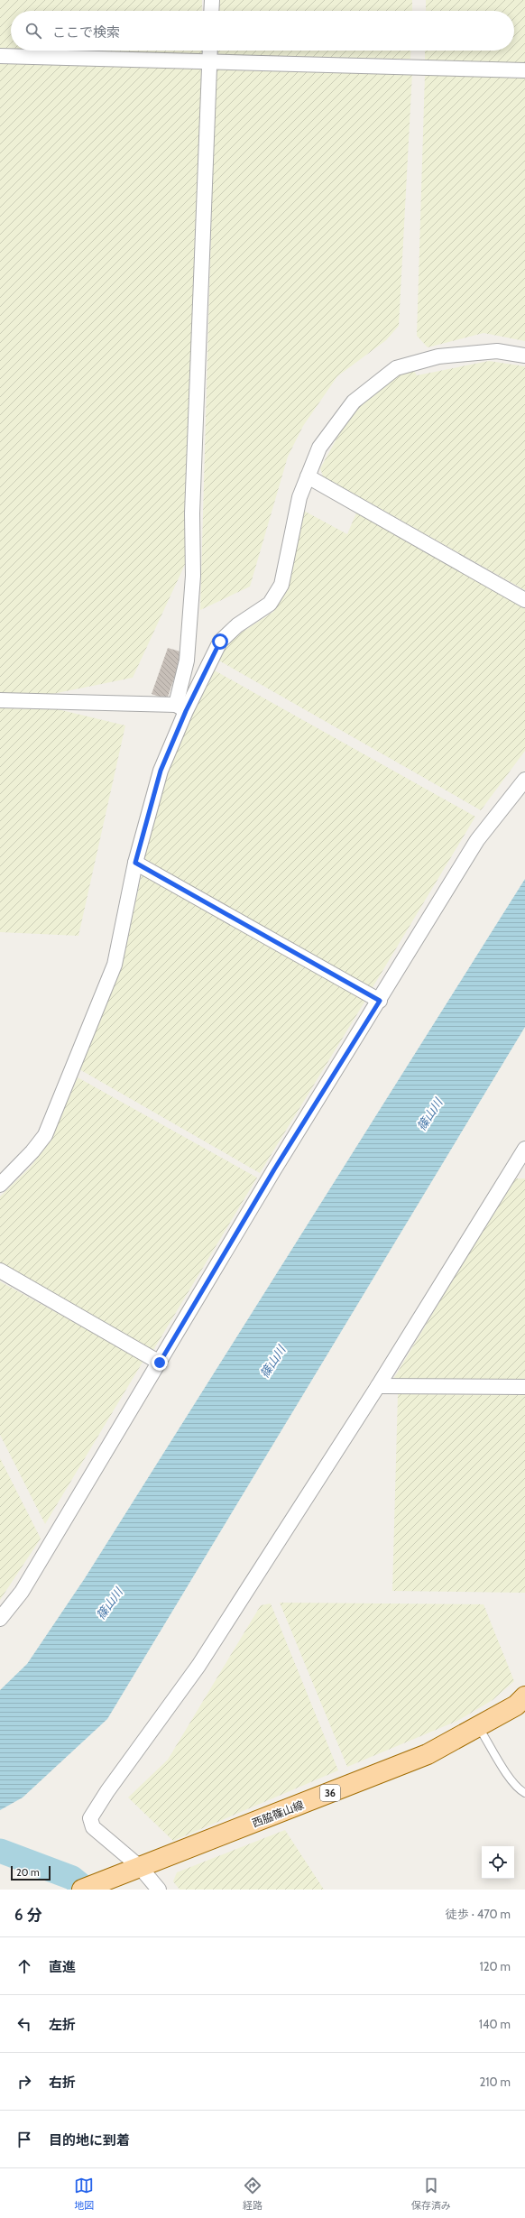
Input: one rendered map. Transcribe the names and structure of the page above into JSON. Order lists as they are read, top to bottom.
{
  "streets": {
    "main road": ["36", "西脇篠山線"]
  },
  "water": ["篠山川"],
  "scale_bar": "20 m",
  "page": {
    "search": "ここで検索",
    "scale": "20 m",
    "heading": ["6 分", "徒歩 · 470 m"],
    "list": [
      ["直進", "120 m"],
      ["左折", "140 m"],
      ["右折", "210 m"],
      "目的地に到着"
    ],
    "nav": ["地図", "経路", "保存済み"]
  }
}
